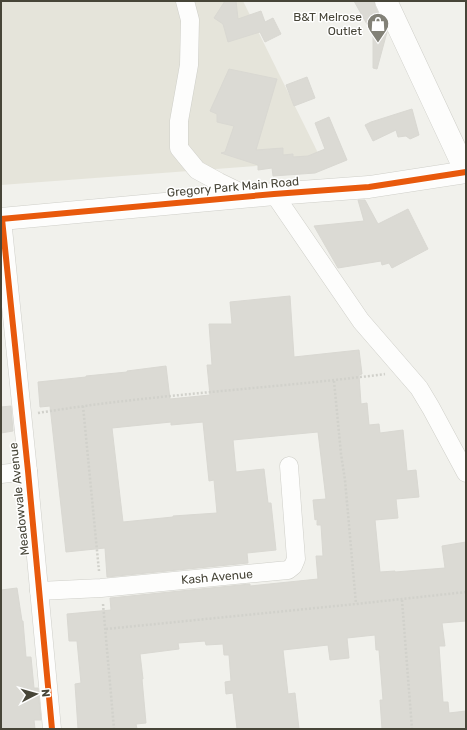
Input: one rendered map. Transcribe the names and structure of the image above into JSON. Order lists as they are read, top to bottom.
{
  "streets": {
    "street": ["Gregory Park Main Road", "Meadowvale Avenue", "Kash Avenue"]
  },
  "crossings": [
    ["Gregory Park Main Road", "Meadowvale Avenue"],
    ["Meadowvale Avenue", "Kash Avenue"]
  ],
  "places": {
    "shop": ["B&T Melrose Outlet"]
  },
  "north": "right"
}
